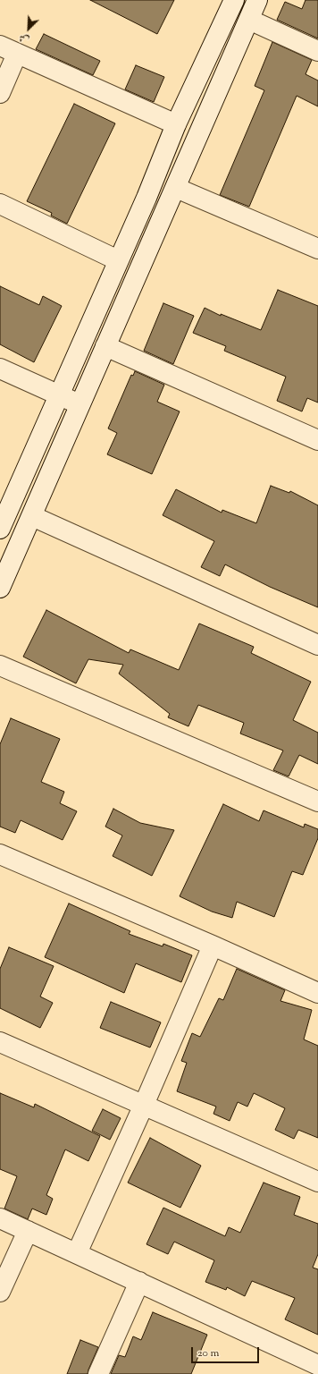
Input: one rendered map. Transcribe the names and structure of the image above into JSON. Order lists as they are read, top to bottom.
{
  "scale_bar": "20 m",
  "north": "bottom left"
}
